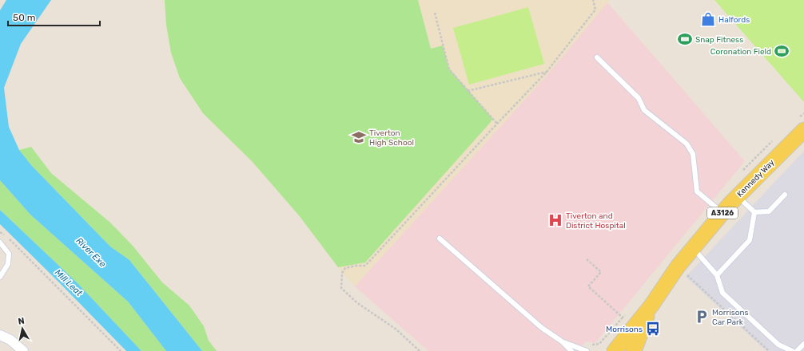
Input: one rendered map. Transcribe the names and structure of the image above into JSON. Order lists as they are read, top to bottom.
{
  "streets": {
    "main road": ["Kennedy Way", "A3126"]
  },
  "water": ["River Exe", "Mill Leat"],
  "places": {
    "shop": ["Halfords"],
    "sports": ["Snap Fitness", "Coronation Field"],
    "school or university": ["Tiverton High School"],
    "hospital": ["Tiverton and District Hospital"],
    "parking": ["Morrisons Car Park"],
    "bus stop": ["Morrisons"]
  },
  "scale_bar": "50 m",
  "north": "top"
}
